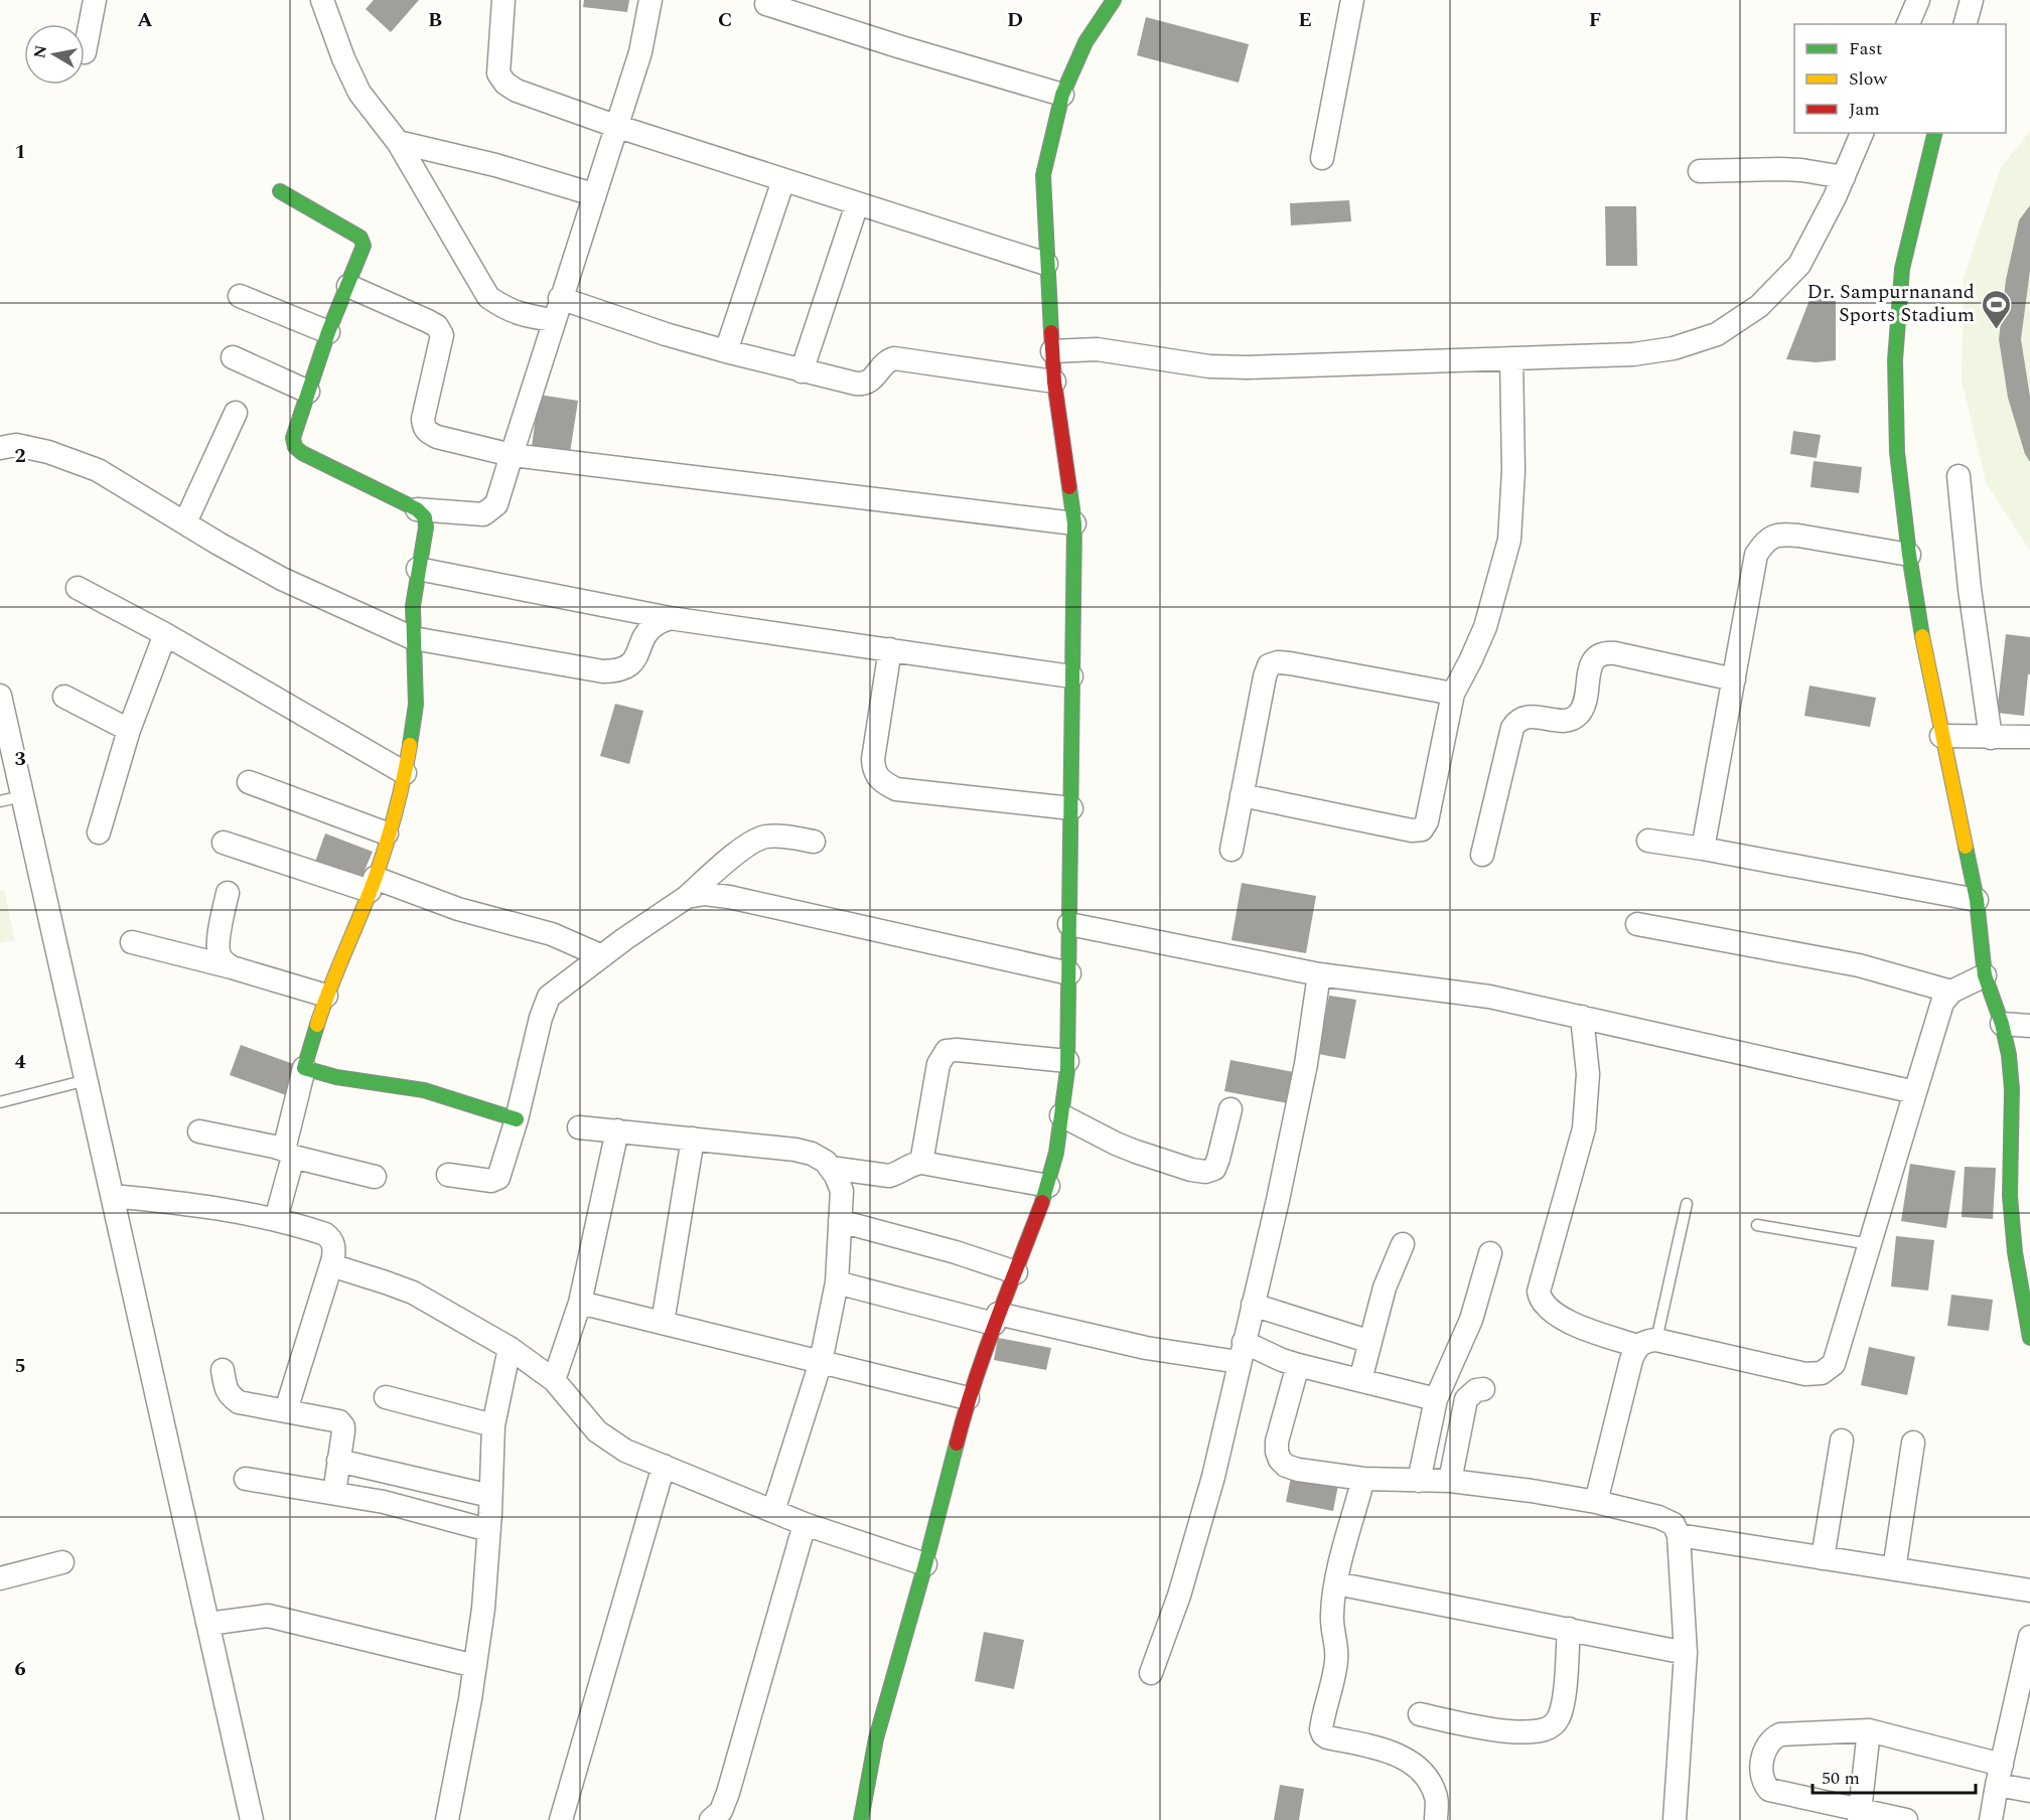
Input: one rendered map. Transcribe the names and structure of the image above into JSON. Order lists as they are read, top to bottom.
{
  "places": {
    "sports": ["Dr. Sampurnanand Sports Stadium"]
  },
  "legend": ["Fast", "Slow", "Jam"],
  "scale_bar": "50 m",
  "north": "left",
  "grid": {
    "columns": [
      "A",
      "B",
      "C",
      "D",
      "E",
      "F"
    ],
    "rows": [
      "1",
      "2",
      "3",
      "4",
      "5",
      "6"
    ]
  }
}
